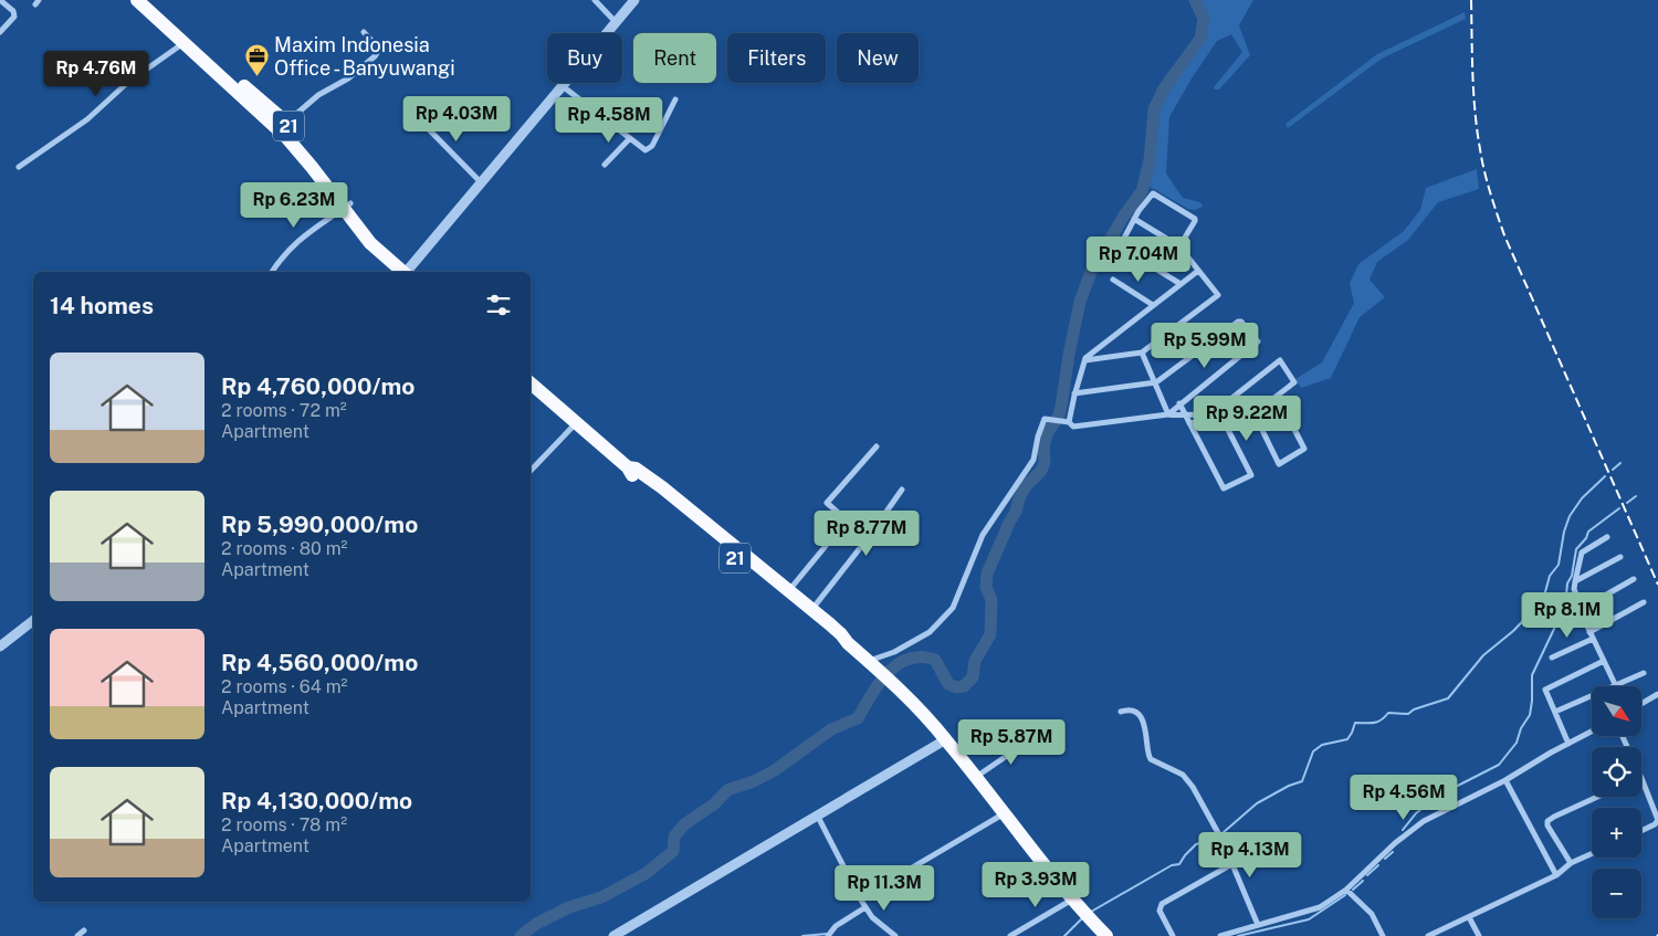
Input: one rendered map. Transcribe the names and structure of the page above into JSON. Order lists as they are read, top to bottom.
{
  "streets": {
    "highway": ["21"]
  },
  "places": {
    "office": ["Maxim Indonesia Office - Banyuwangi"]
  },
  "north": "bottom right",
  "page": {
    "chip": [
      "Buy",
      "Rent",
      "Filters",
      "New"
    ],
    "price": [
      "Rp 4.76M",
      "Rp 4.03M",
      "Rp 4.58M",
      "Rp 6.23M",
      "Rp 7.04M",
      "Rp 5.99M",
      "Rp 9.22M",
      "Rp 8.77M",
      "Rp 8.1M",
      "Rp 5.87M",
      "Rp 4.56M",
      "Rp 4.13M",
      "Rp 3.93M",
      "Rp 11.3M"
    ],
    "heading": "14 homes",
    "list": [
      {
        "name": "Rp 4,760,000/mo",
        "note": "2 rooms · 72 m² · Apartment"
      },
      {
        "name": "Rp 5,990,000/mo",
        "note": "2 rooms · 80 m² · Apartment"
      },
      {
        "name": "Rp 4,560,000/mo",
        "note": "2 rooms · 64 m² · Apartment"
      },
      {
        "name": "Rp 4,130,000/mo",
        "note": "2 rooms · 78 m² · Apartment"
      }
    ],
    "map_buttons": ["+", "−"]
  }
}
